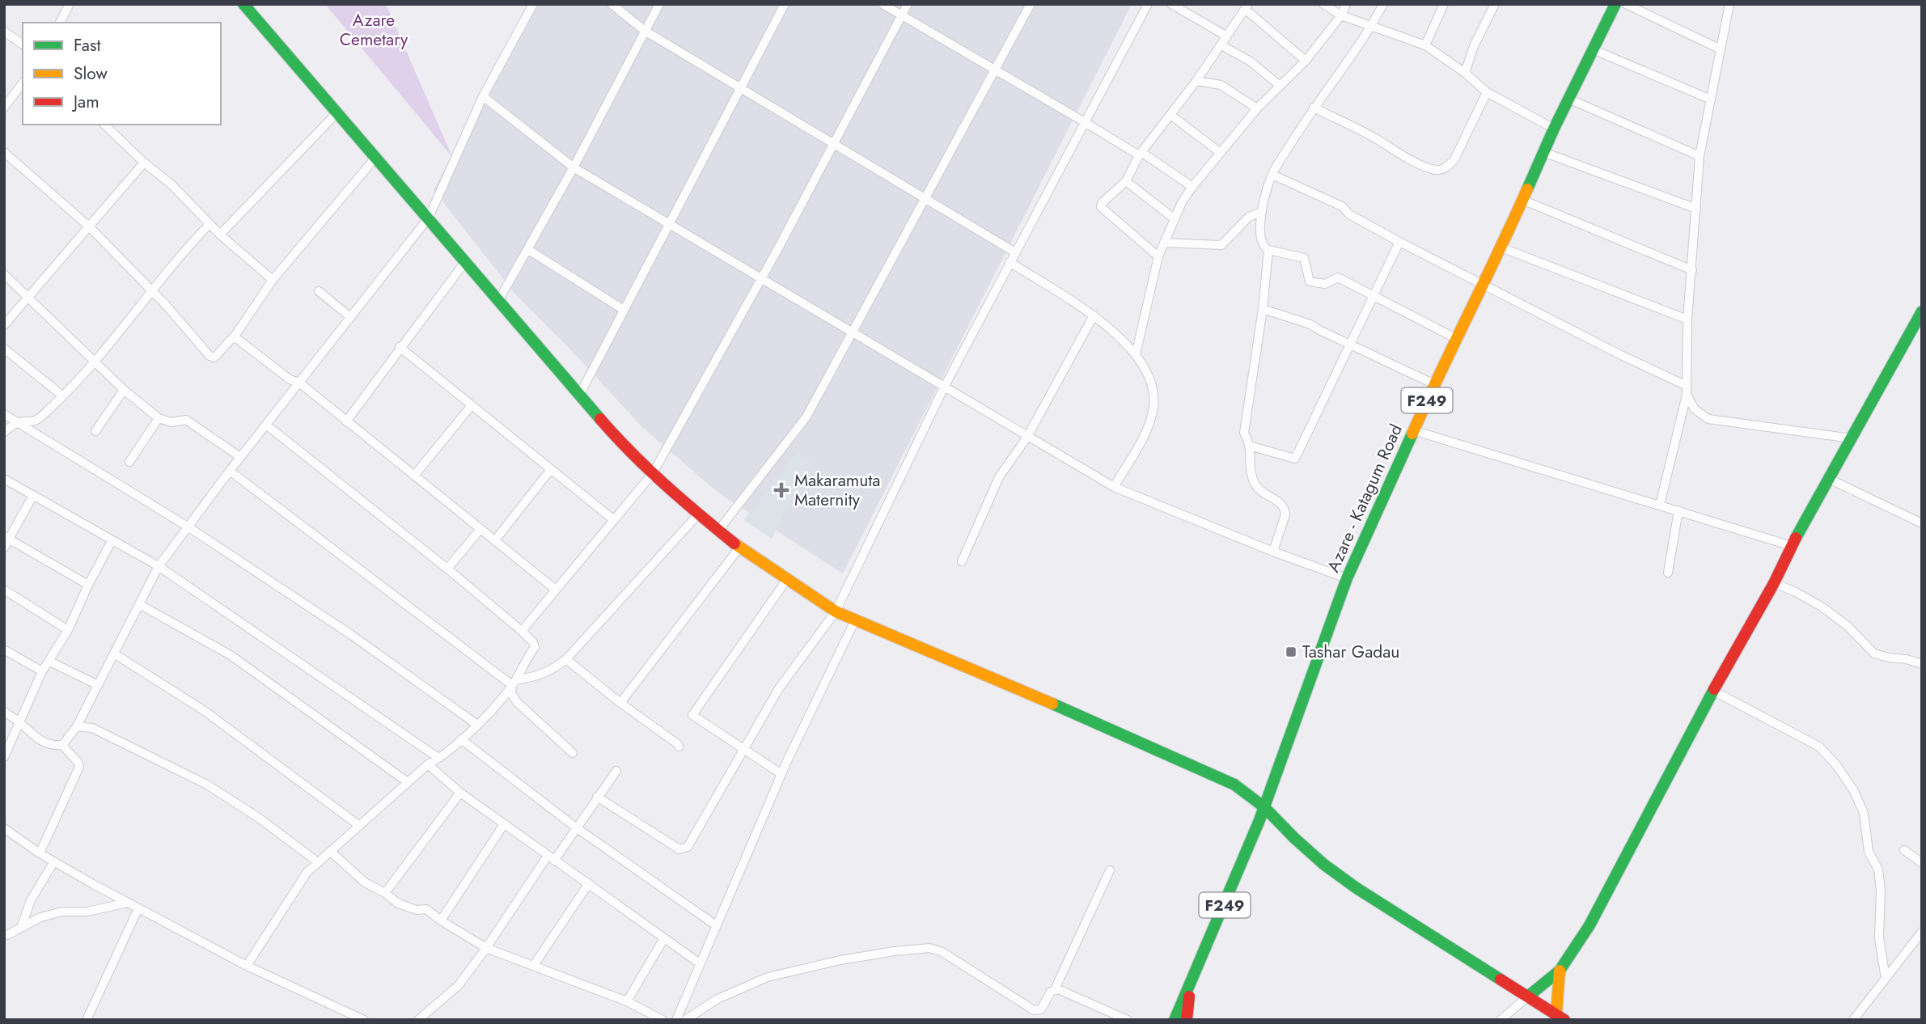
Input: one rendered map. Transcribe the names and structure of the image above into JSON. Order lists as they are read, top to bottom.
{
  "streets": {
    "street": ["F249", "Azare - Katagum Road"]
  },
  "parks": ["Azare Cemetary"],
  "places": {
    "health": ["Makaramuta Maternity"],
    "transit": ["Tashar Gadau"]
  },
  "legend": ["Fast", "Slow", "Jam"]
}
